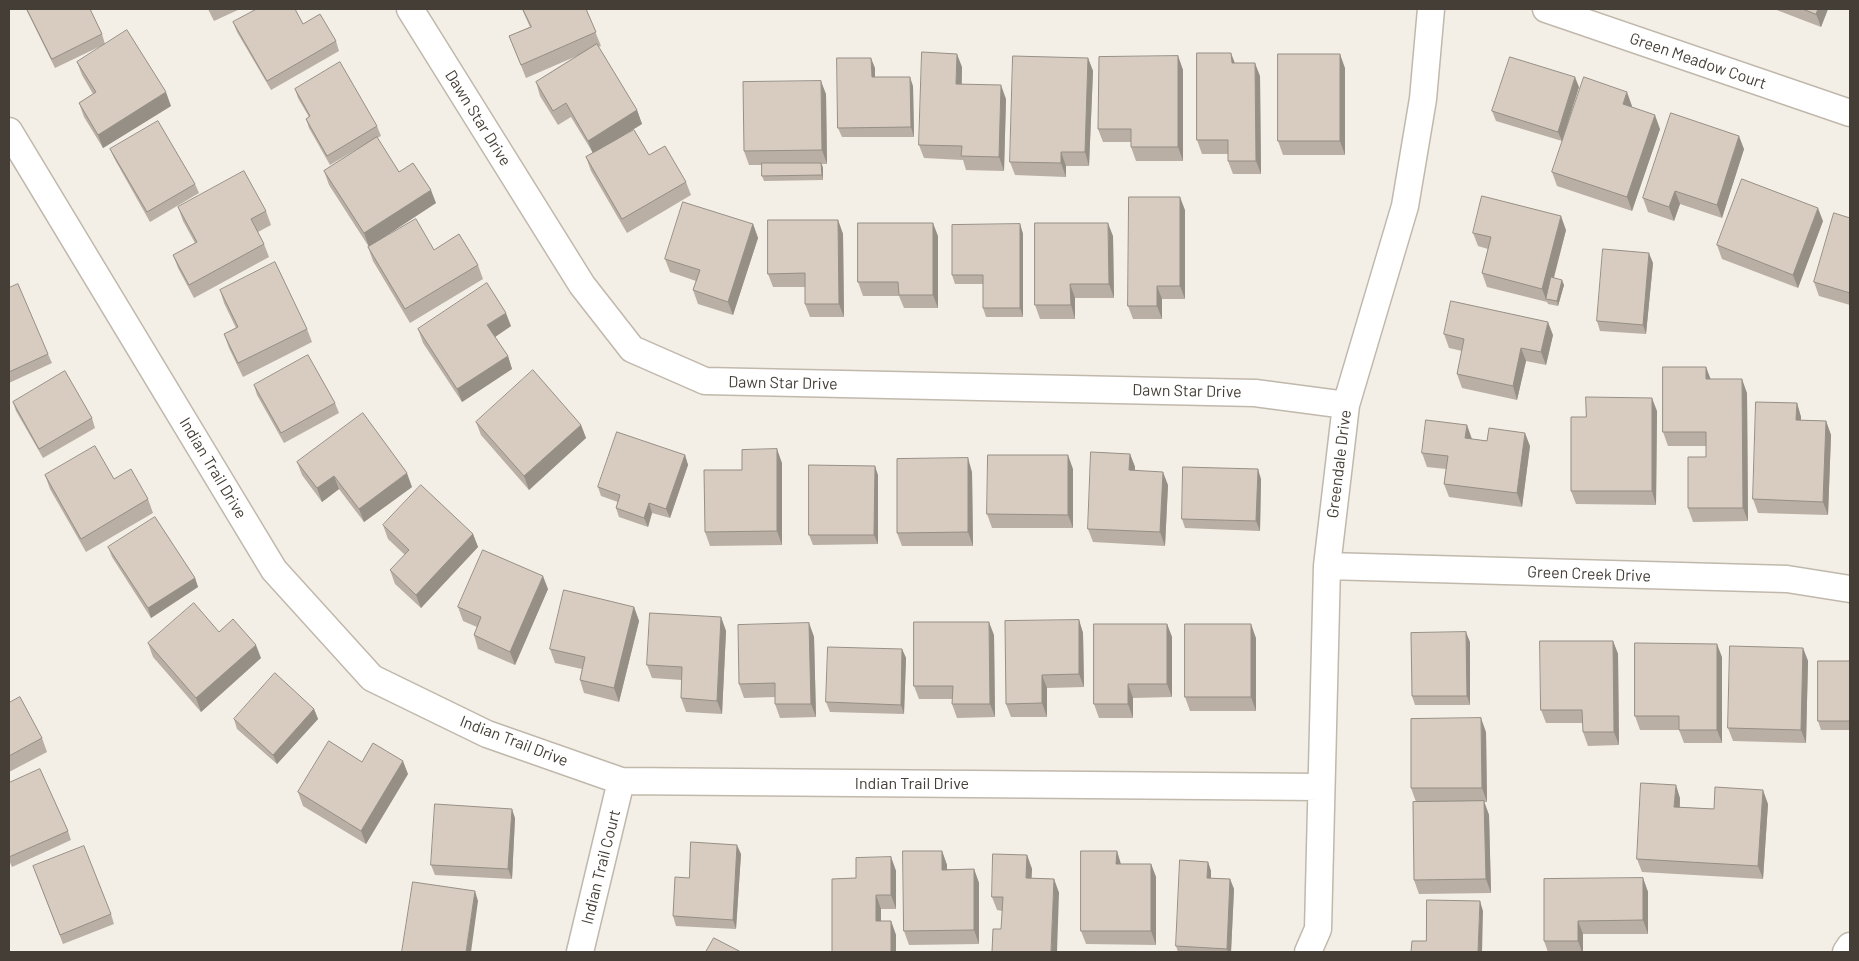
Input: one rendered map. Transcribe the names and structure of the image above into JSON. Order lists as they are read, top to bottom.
{
  "streets": {
    "street": [
      "Green Meadow Court",
      "Dawn Star Drive",
      "Greendale Drive",
      "Indian Trail Drive",
      "Green Creek Drive",
      "Indian Trail Court"
    ]
  },
  "crossings": [
    ["Dawn Star Drive", "Greendale Drive"],
    ["Greendale Drive", "Indian Trail Drive"],
    ["Greendale Drive", "Green Creek Drive"],
    ["Indian Trail Drive", "Indian Trail Court"]
  ]
}
